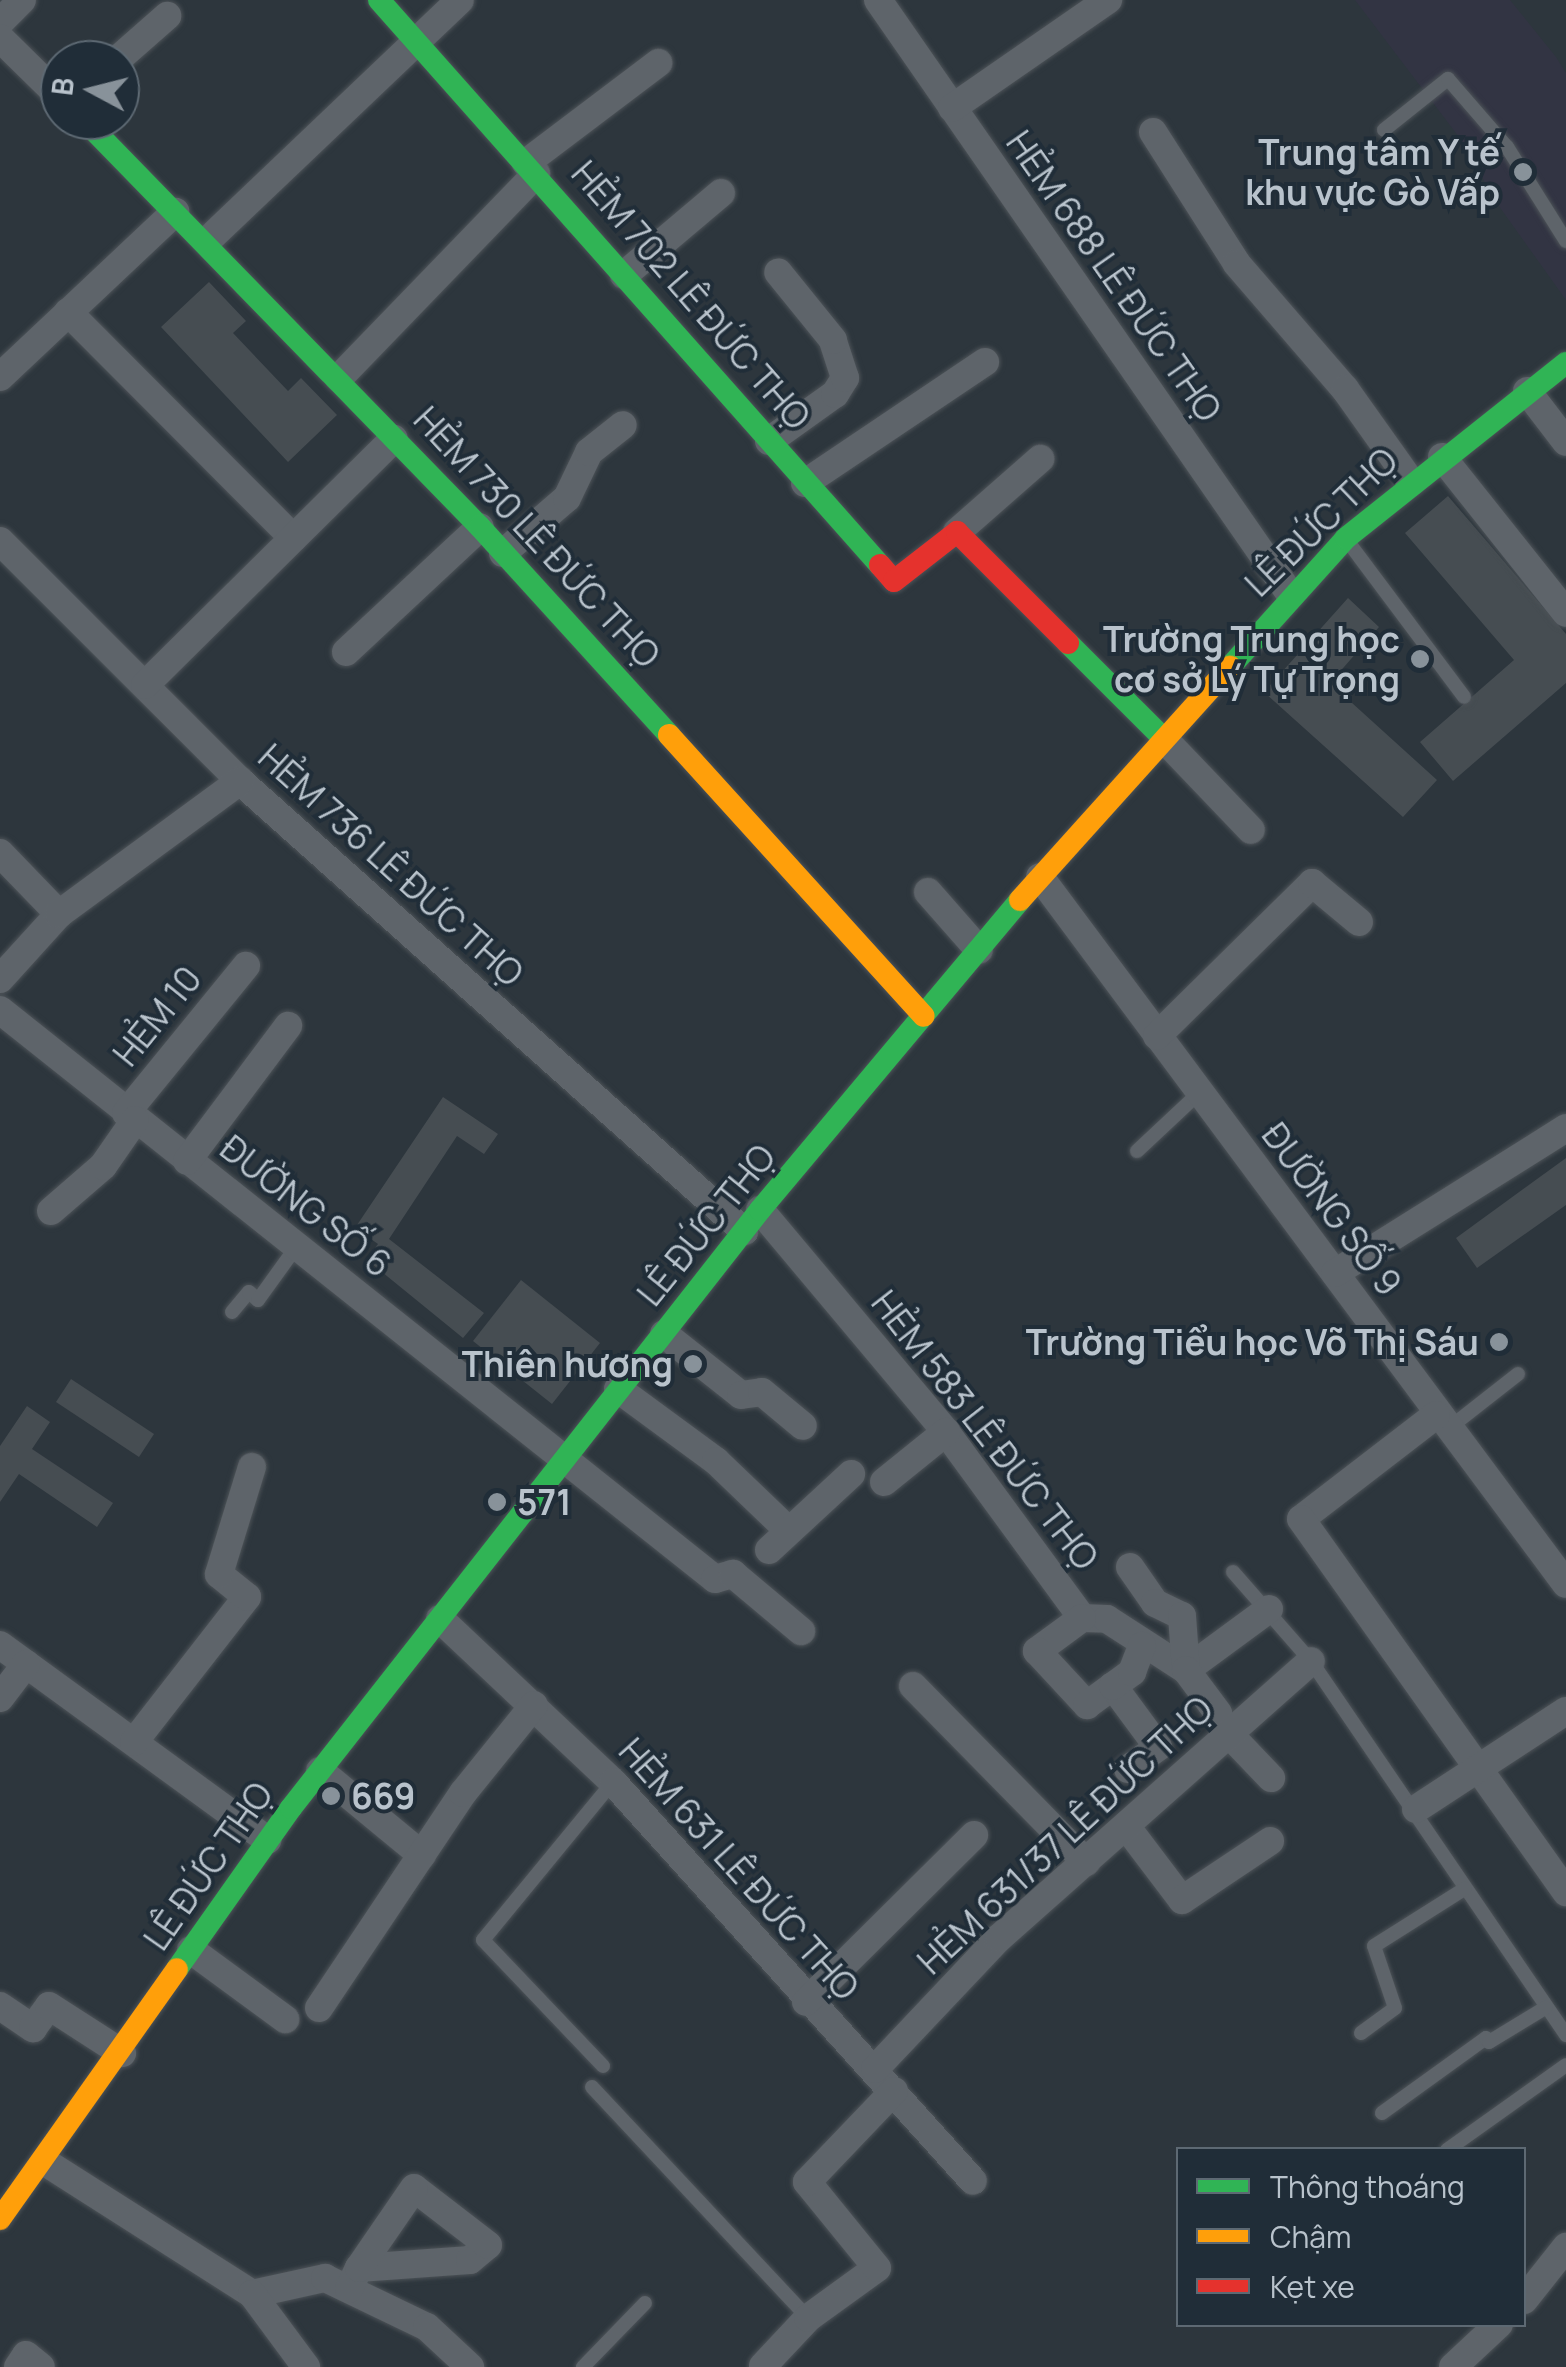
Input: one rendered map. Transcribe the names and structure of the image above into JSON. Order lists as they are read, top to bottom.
{
  "streets": {
    "main road": ["HẺM 702 LÊ ĐỨC THỌ", "LÊ ĐỨC THỌ", "HẺM 730 LÊ ĐỨC THỌ"],
    "street": [
      "HẺM 688 LÊ ĐỨC THỌ",
      "HẺM 736 LÊ ĐỨC THỌ",
      "HẺM 10",
      "ĐƯỜNG SỐ 6",
      "ĐƯỜNG SỐ 9",
      "HẺM 583 LÊ ĐỨC THỌ",
      "HẺM 631/37 LÊ ĐỨC THỌ",
      "HẺM 631 LÊ ĐỨC THỌ"
    ]
  },
  "crossings": [
    ["HẺM 688 LÊ ĐỨC THỌ", "LÊ ĐỨC THỌ"],
    ["LÊ ĐỨC THỌ", "HẺM 730 LÊ ĐỨC THỌ"],
    ["LÊ ĐỨC THỌ", "HẺM 736 LÊ ĐỨC THỌ"],
    ["LÊ ĐỨC THỌ", "ĐƯỜNG SỐ 6"],
    ["LÊ ĐỨC THỌ", "ĐƯỜNG SỐ 9"],
    ["LÊ ĐỨC THỌ", "HẺM 583 LÊ ĐỨC THỌ"],
    ["LÊ ĐỨC THỌ", "HẺM 631 LÊ ĐỨC THỌ"],
    ["HẺM 736 LÊ ĐỨC THỌ", "HẺM 583 LÊ ĐỨC THỌ"],
    ["HẺM 10", "ĐƯỜNG SỐ 6"],
    ["HẺM 631/37 LÊ ĐỨC THỌ", "HẺM 631 LÊ ĐỨC THỌ"]
  ],
  "places": [
    "Trung tâm Y tế khu vực Gò Vấp",
    "Trường Trung học cơ sở Lý Tự Trọng",
    "Trường Tiểu học Võ Thị Sáu",
    "Thiên hương",
    "571",
    "669"
  ],
  "legend": ["Thông thoáng", "Chậm", "Kẹt xe"],
  "north": "left"
}
